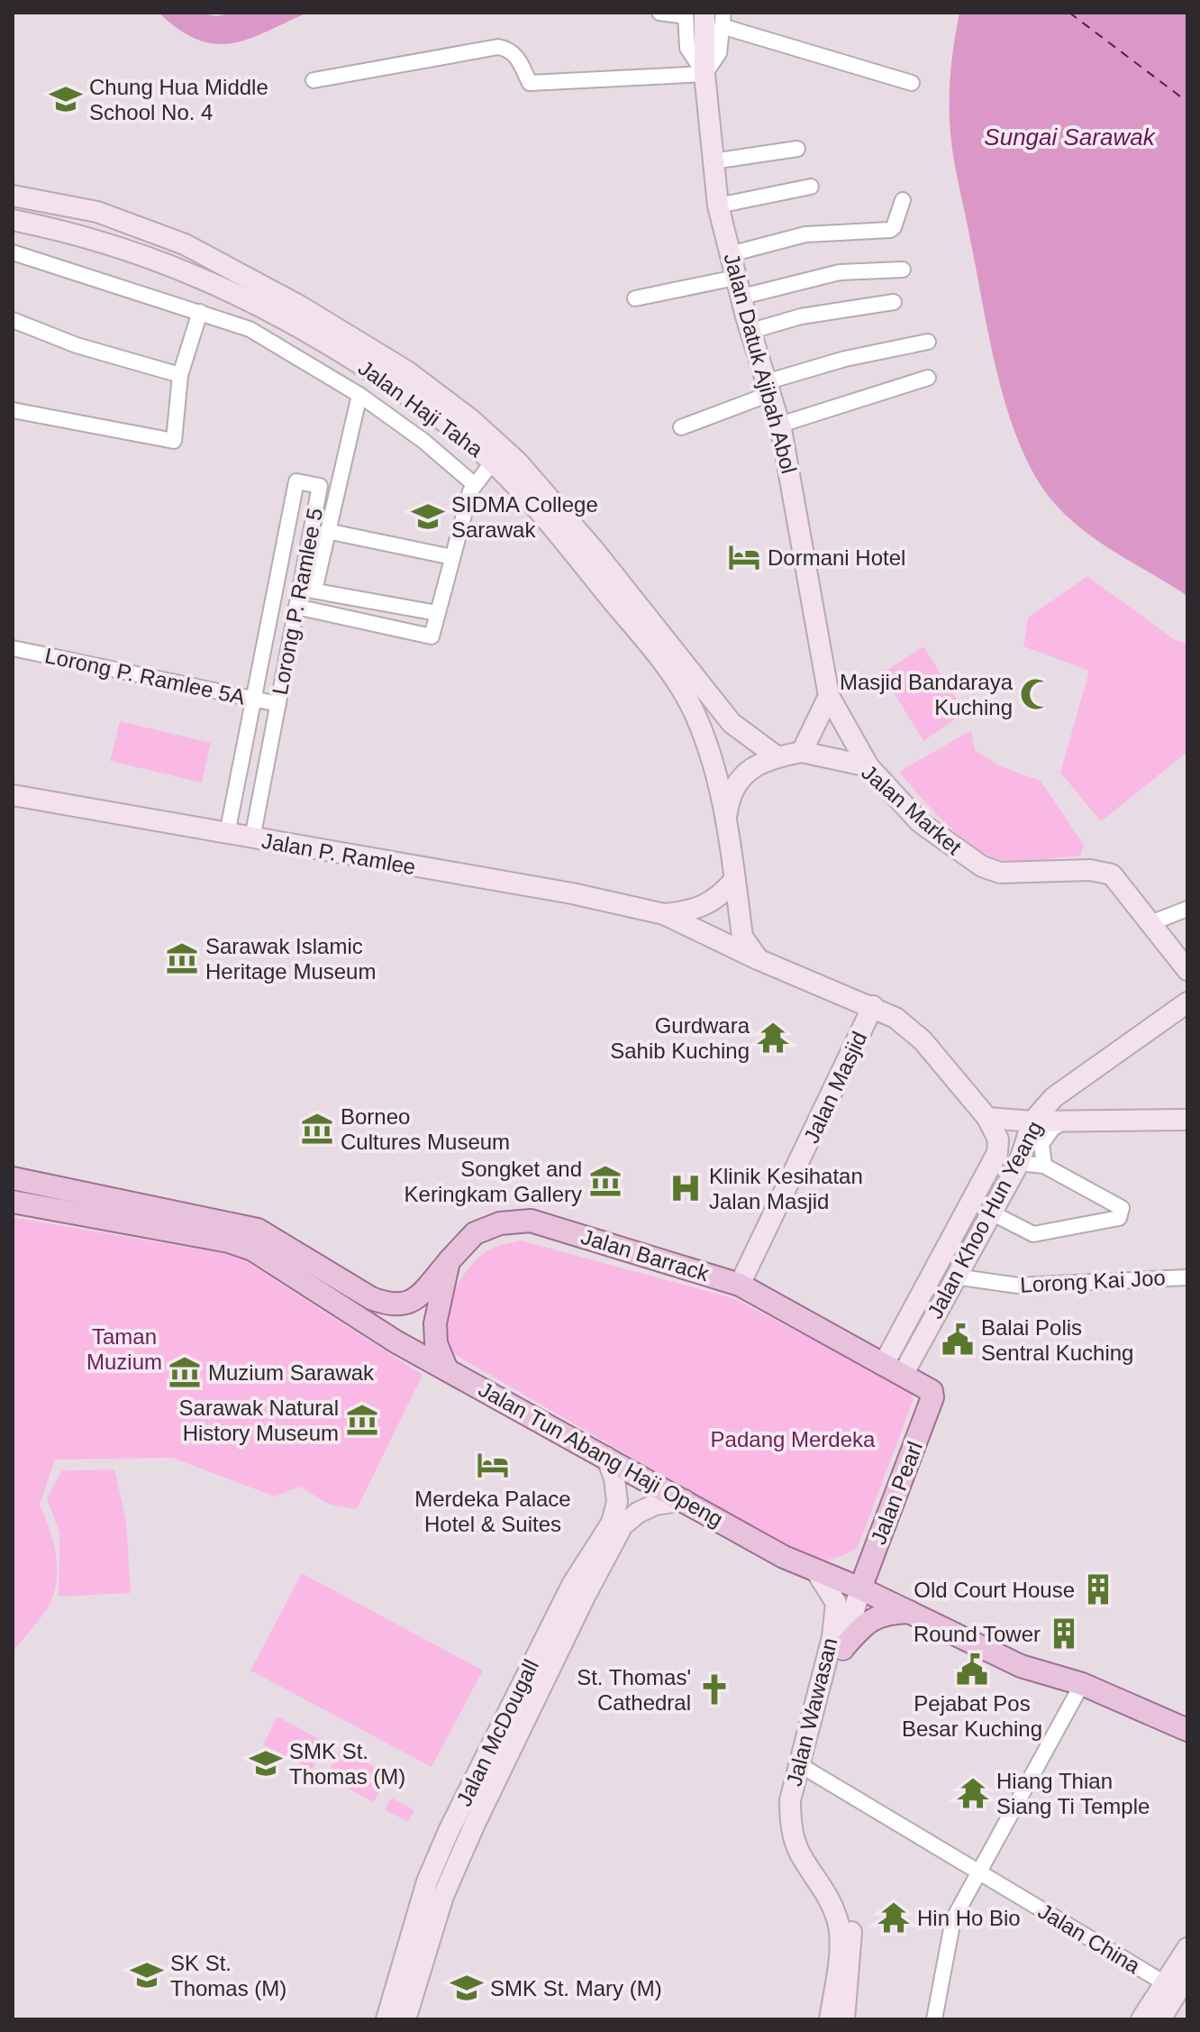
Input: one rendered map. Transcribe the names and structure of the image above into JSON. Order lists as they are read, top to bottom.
{
  "streets": {
    "main road": [
      "Jalan Datuk Ajibah Abol",
      "Jalan Haji Taha",
      "Jalan Market",
      "Jalan P. Ramlee",
      "Jalan Masjid",
      "Jalan Khoo Hun Yeang",
      "Jalan Barrack",
      "Jalan Tun Abang Haji Openg",
      "Jalan Pearl",
      "Jalan Wawasan",
      "Jalan McDougall"
    ],
    "street": [
      "Lorong P. Ramlee 5",
      "Lorong P. Ramlee 5A",
      "Lorong Kai Joo",
      "Jalan China"
    ]
  },
  "crossings": [
    ["Jalan Datuk Ajibah Abol", "Jalan Market"],
    ["Jalan Haji Taha", "Jalan P. Ramlee"],
    ["Lorong P. Ramlee 5", "Lorong P. Ramlee 5A"],
    ["Lorong P. Ramlee 5", "Jalan P. Ramlee"],
    ["Jalan P. Ramlee", "Jalan Masjid"],
    ["Jalan P. Ramlee", "Jalan Khoo Hun Yeang"],
    ["Jalan Masjid", "Jalan Barrack"],
    ["Jalan Khoo Hun Yeang", "Jalan Barrack"],
    ["Jalan Khoo Hun Yeang", "Lorong Kai Joo"],
    ["Jalan Barrack", "Jalan Pearl"],
    ["Jalan Tun Abang Haji Openg", "Jalan Pearl"],
    ["Jalan Tun Abang Haji Openg", "Jalan Wawasan"],
    ["Jalan Tun Abang Haji Openg", "Jalan McDougall"],
    ["Jalan Pearl", "Jalan Wawasan"],
    ["Jalan Wawasan", "Jalan China"]
  ],
  "water": ["Sungai Sarawak"],
  "parks": ["Taman Muzium", "Padang Merdeka"],
  "places": {
    "school or university": [
      "Chung Hua Middle School No. 4",
      "SIDMA College Sarawak",
      "SMK St. Thomas (M)",
      "SK St. Thomas (M)",
      "SMK St. Mary (M)"
    ],
    "hotel": ["Dormani Hotel", "Merdeka Palace Hotel & Suites"],
    "mosque": ["Masjid Bandaraya Kuching"],
    "museum": [
      "Sarawak Islamic Heritage Museum",
      "Borneo Cultures Museum",
      "Songket and Keringkam Gallery",
      "Muzium Sarawak",
      "Sarawak Natural History Museum"
    ],
    "temple": ["Gurdwara Sahib Kuching", "Hiang Thian Siang Ti Temple", "Hin Ho Bio"],
    "hospital": ["Klinik Kesihatan Jalan Masjid"],
    "public building": ["Balai Polis Sentral Kuching", "Pejabat Pos Besar Kuching"],
    "building": ["Old Court House", "Round Tower"],
    "church": ["St. Thomas' Cathedral"]
  }
}
